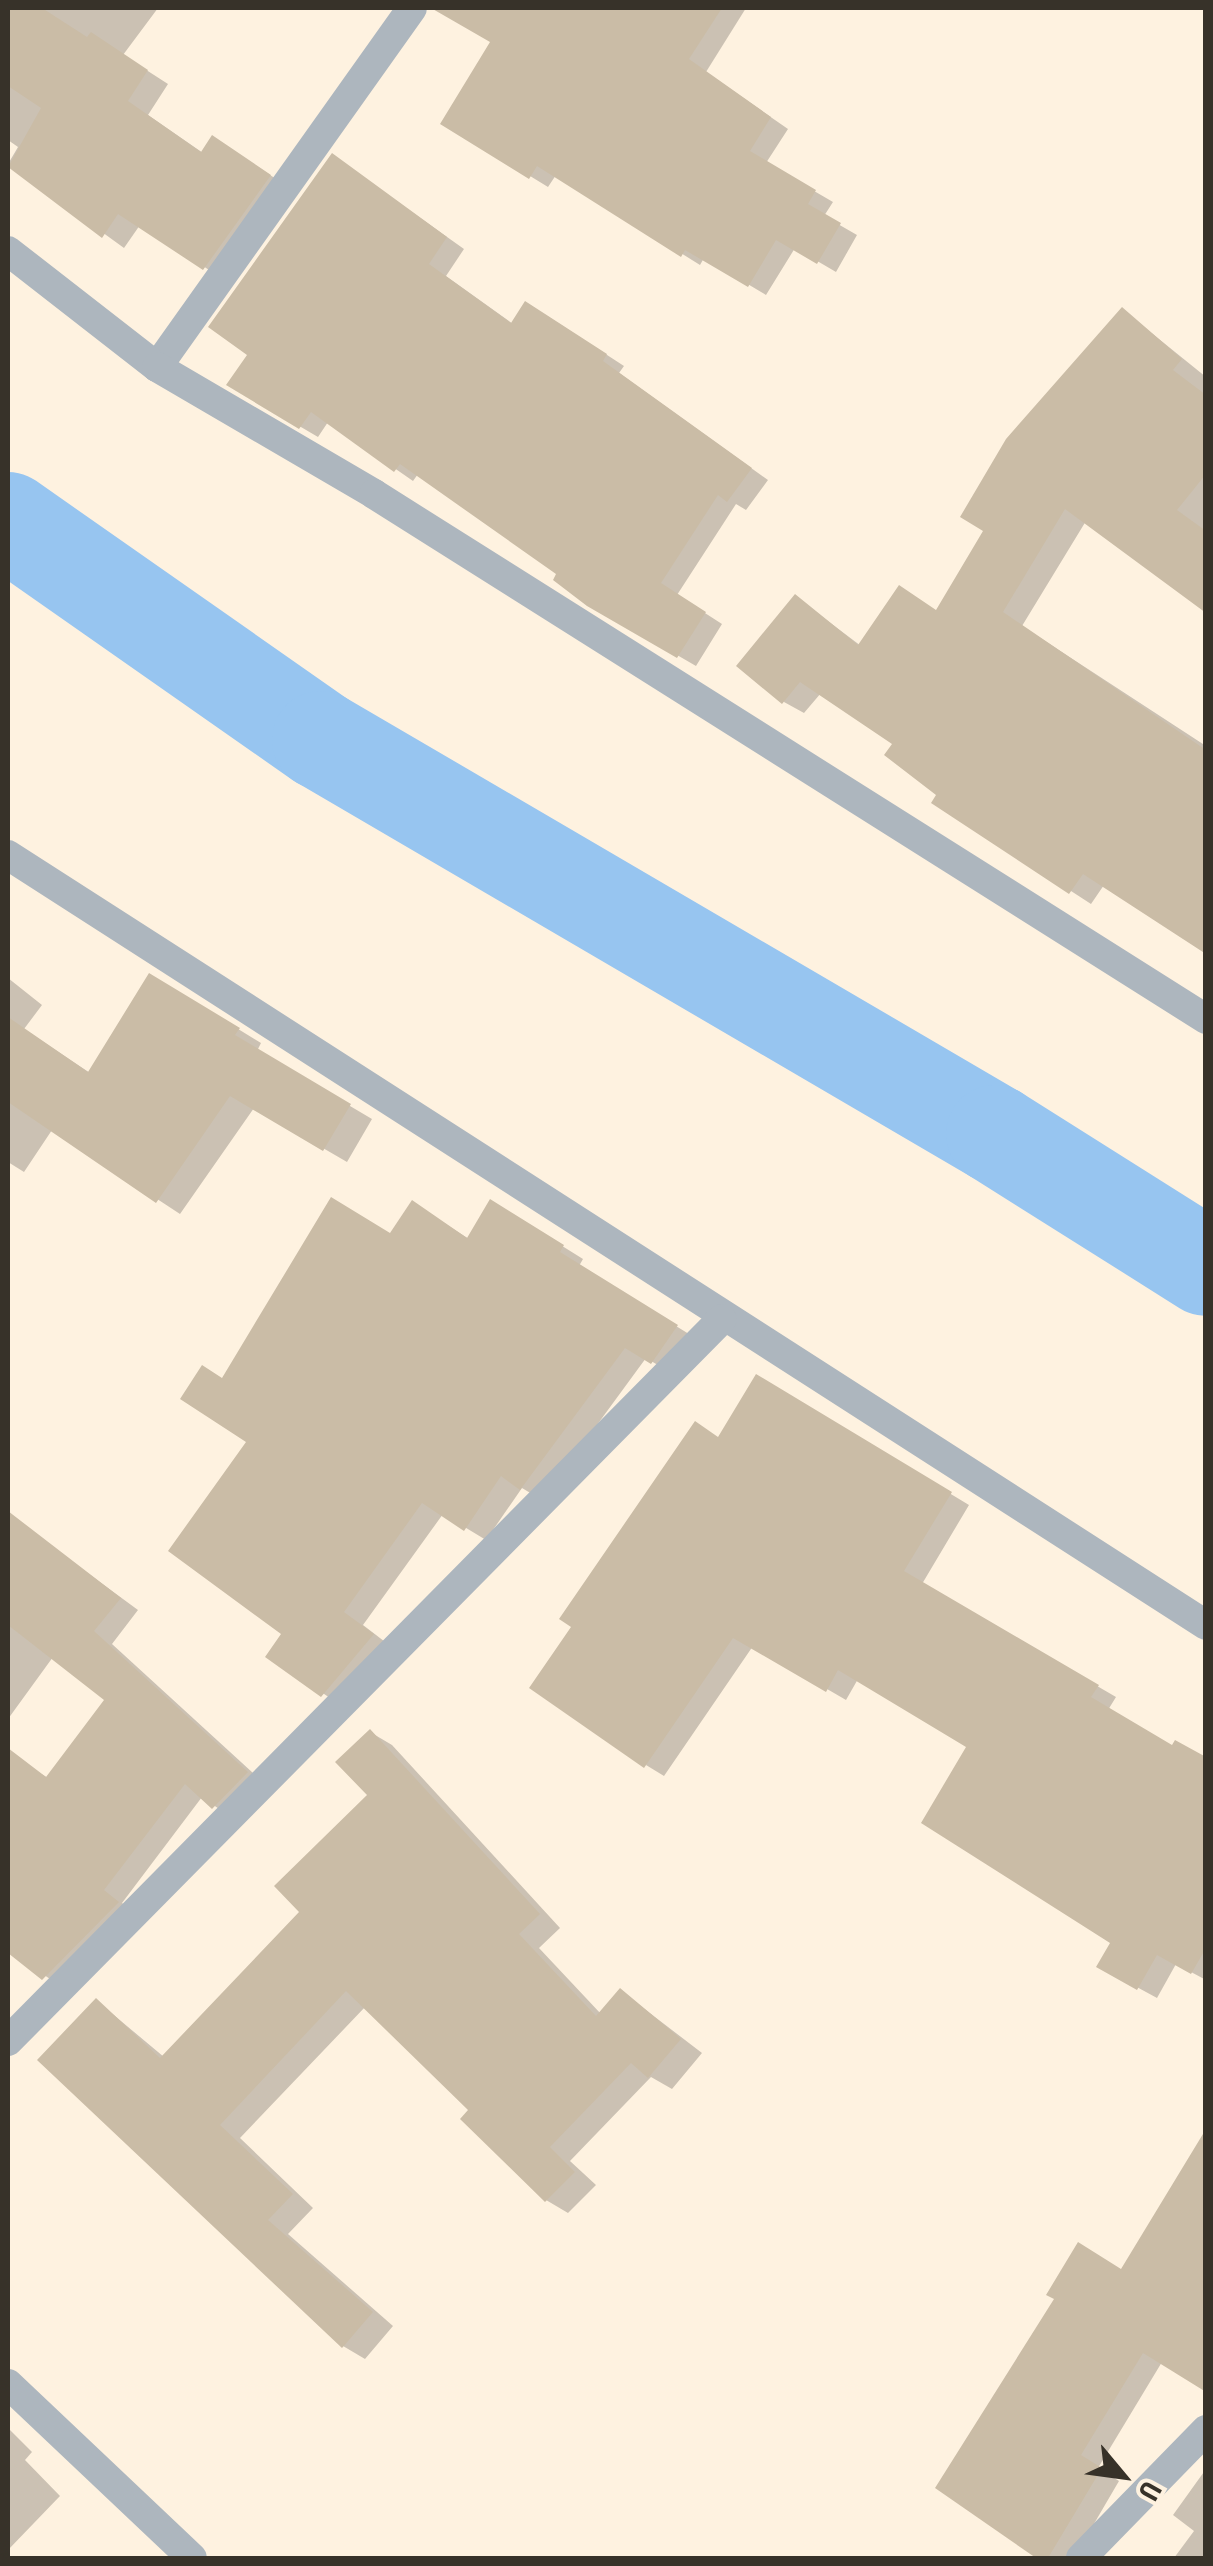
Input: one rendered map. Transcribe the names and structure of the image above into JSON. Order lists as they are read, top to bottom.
{
  "north": "bottom right"
}
